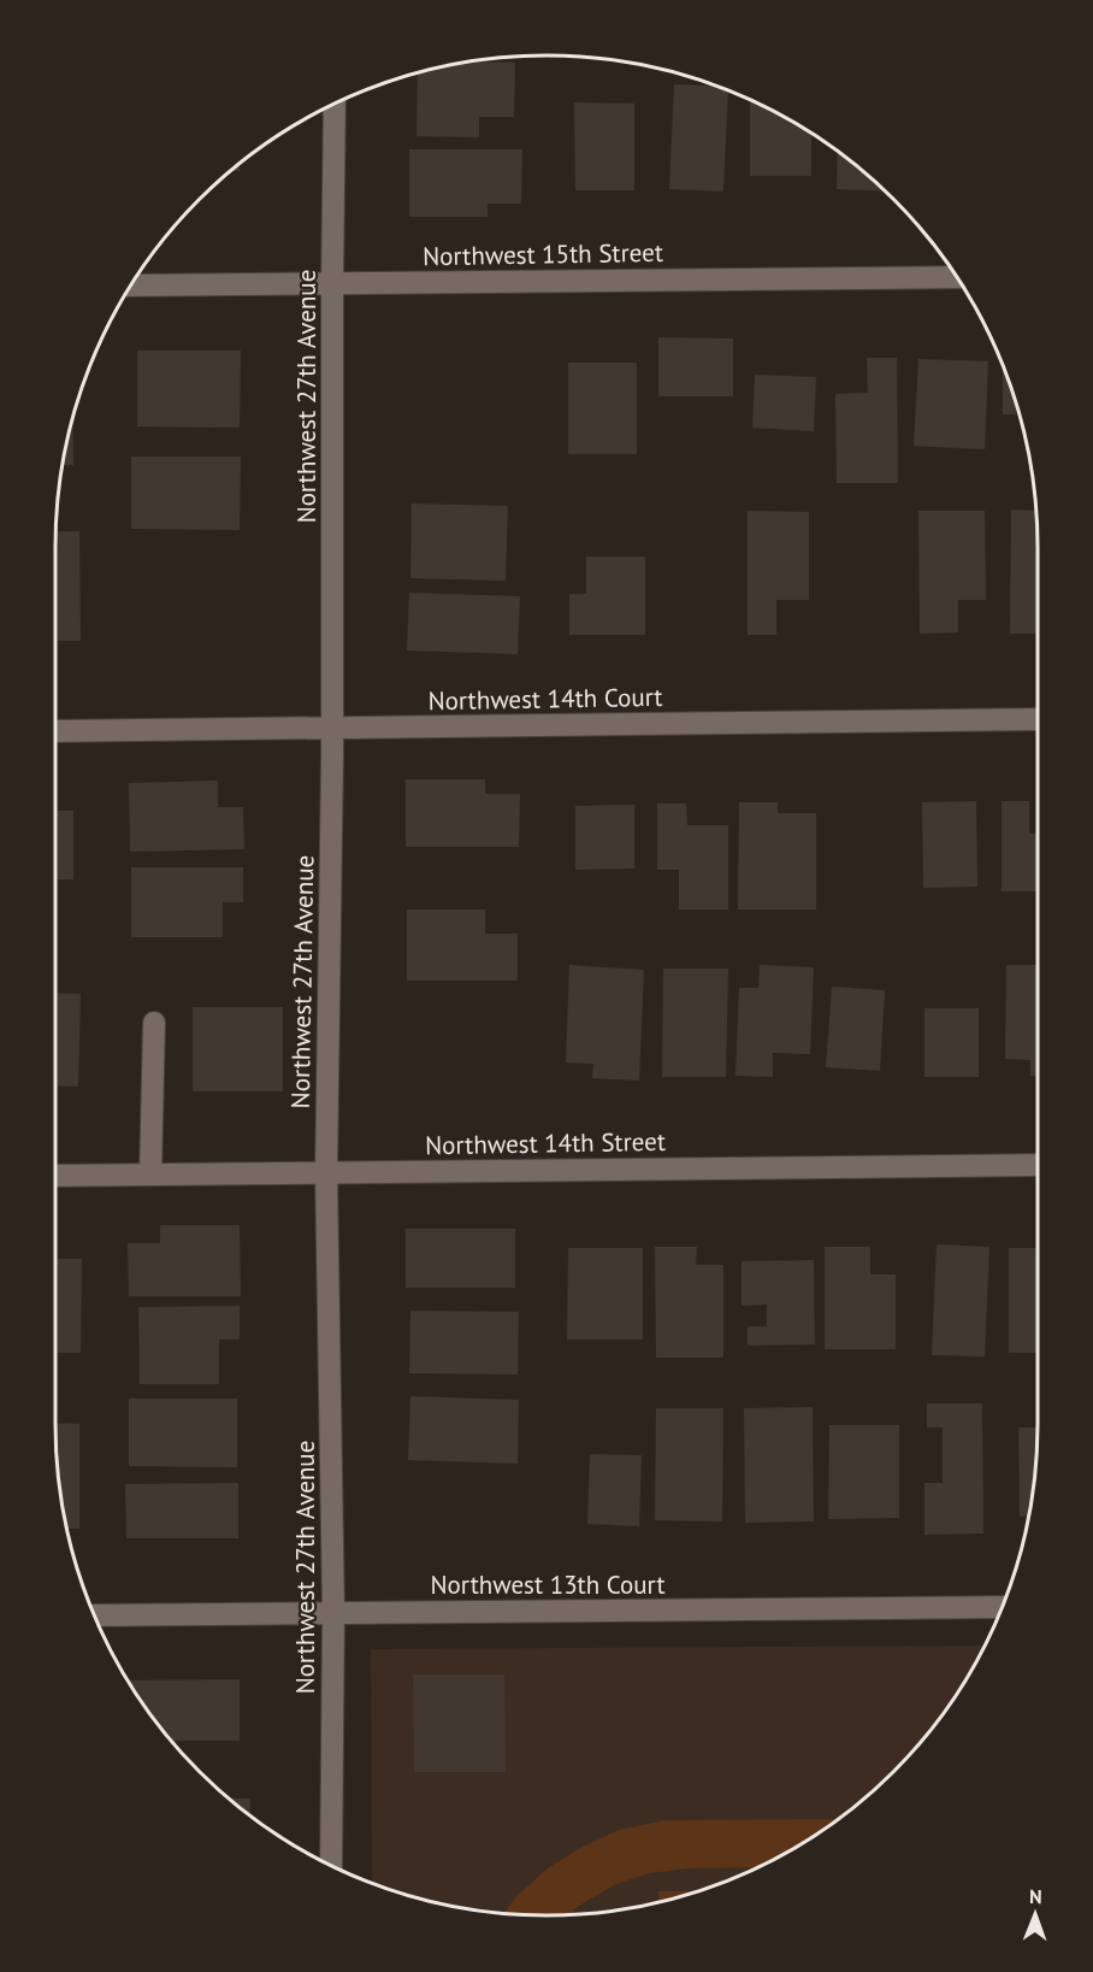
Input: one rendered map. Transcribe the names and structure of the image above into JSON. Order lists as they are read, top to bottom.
{
  "streets": {
    "street": [
      "Northwest 15th Street",
      "Northwest 27th Avenue",
      "Northwest 14th Court",
      "Northwest 14th Street",
      "Northwest 13th Court"
    ]
  },
  "crossings": [
    ["Northwest 15th Street", "Northwest 27th Avenue"],
    ["Northwest 27th Avenue", "Northwest 14th Court"],
    ["Northwest 27th Avenue", "Northwest 14th Street"],
    ["Northwest 27th Avenue", "Northwest 13th Court"]
  ],
  "north": "top"
}
